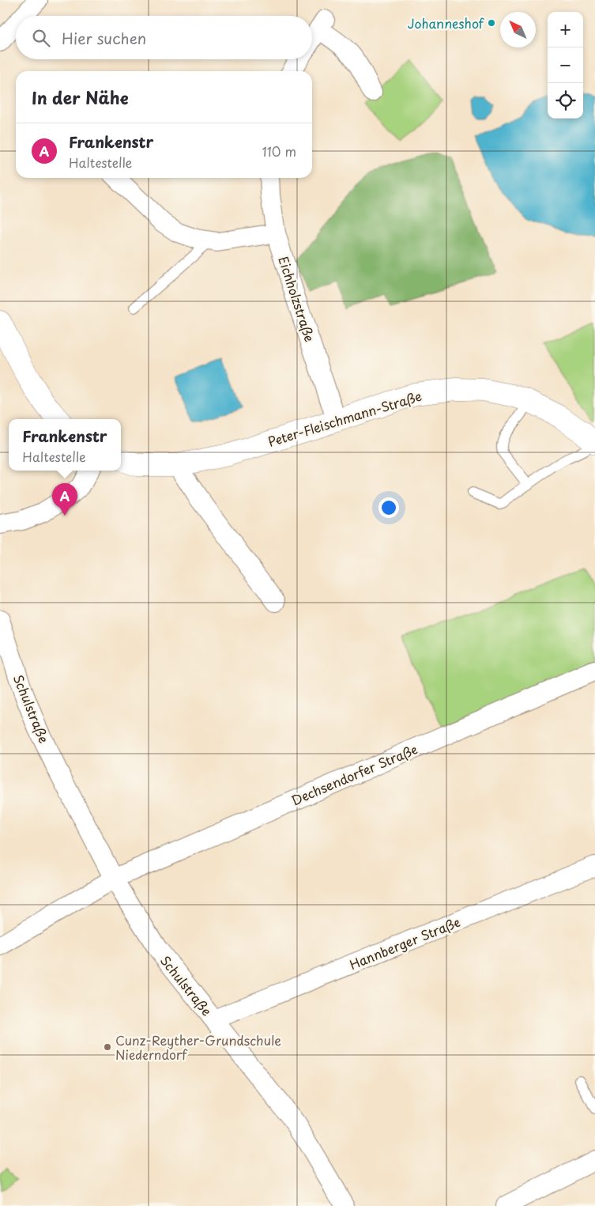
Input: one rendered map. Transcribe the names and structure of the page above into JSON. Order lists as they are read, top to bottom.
{
  "streets": {
    "street": [
      "Eichholzstraße",
      "Peter-Fleischmann-Straße",
      "Schulstraße",
      "Dechsendorfer Straße",
      "Hannberger Straße"
    ]
  },
  "crossings": [
    ["Eichholzstraße", "Peter-Fleischmann-Straße"],
    ["Schulstraße", "Dechsendorfer Straße"],
    ["Schulstraße", "Hannberger Straße"]
  ],
  "places": ["Johanneshof", "Cunz-Reyther-Grundschule Niederndorf"],
  "north": "top left",
  "page": {
    "map_buttons": ["+", "−"],
    "search": "Hier suchen",
    "heading": "In der Nähe",
    "list": [
      {
        "mark": "A",
        "name": "Frankenstr",
        "note": "Haltestelle",
        "value": "110 m"
      }
    ],
    "popup": ["Frankenstr", "Haltestelle"],
    "pins": "A"
  }
}
